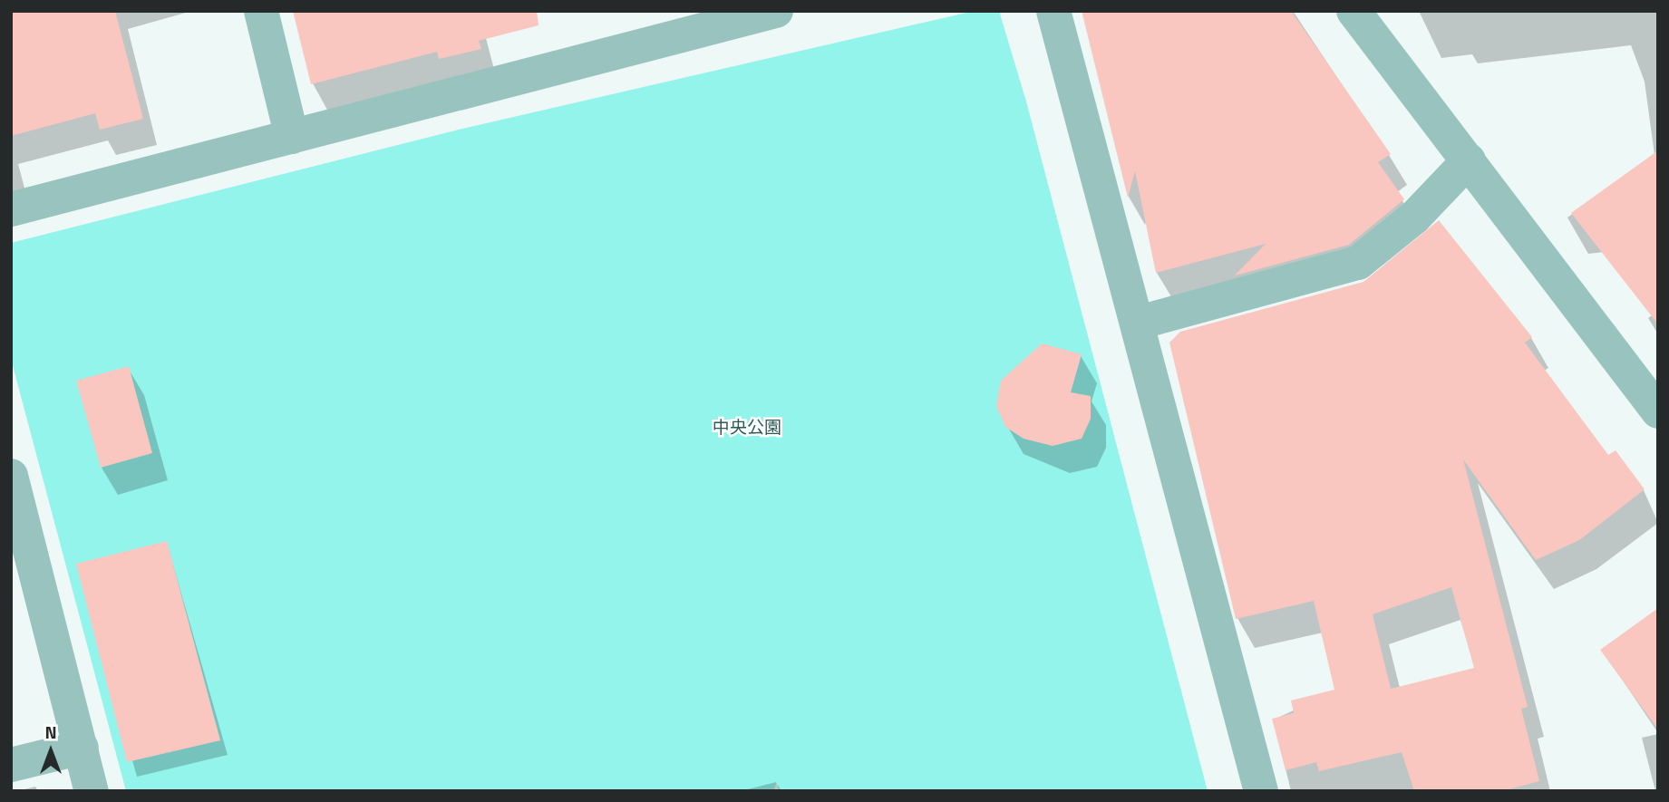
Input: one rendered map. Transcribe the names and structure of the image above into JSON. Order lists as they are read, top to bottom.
{
  "parks": ["中央公園"],
  "north": "top"
}
